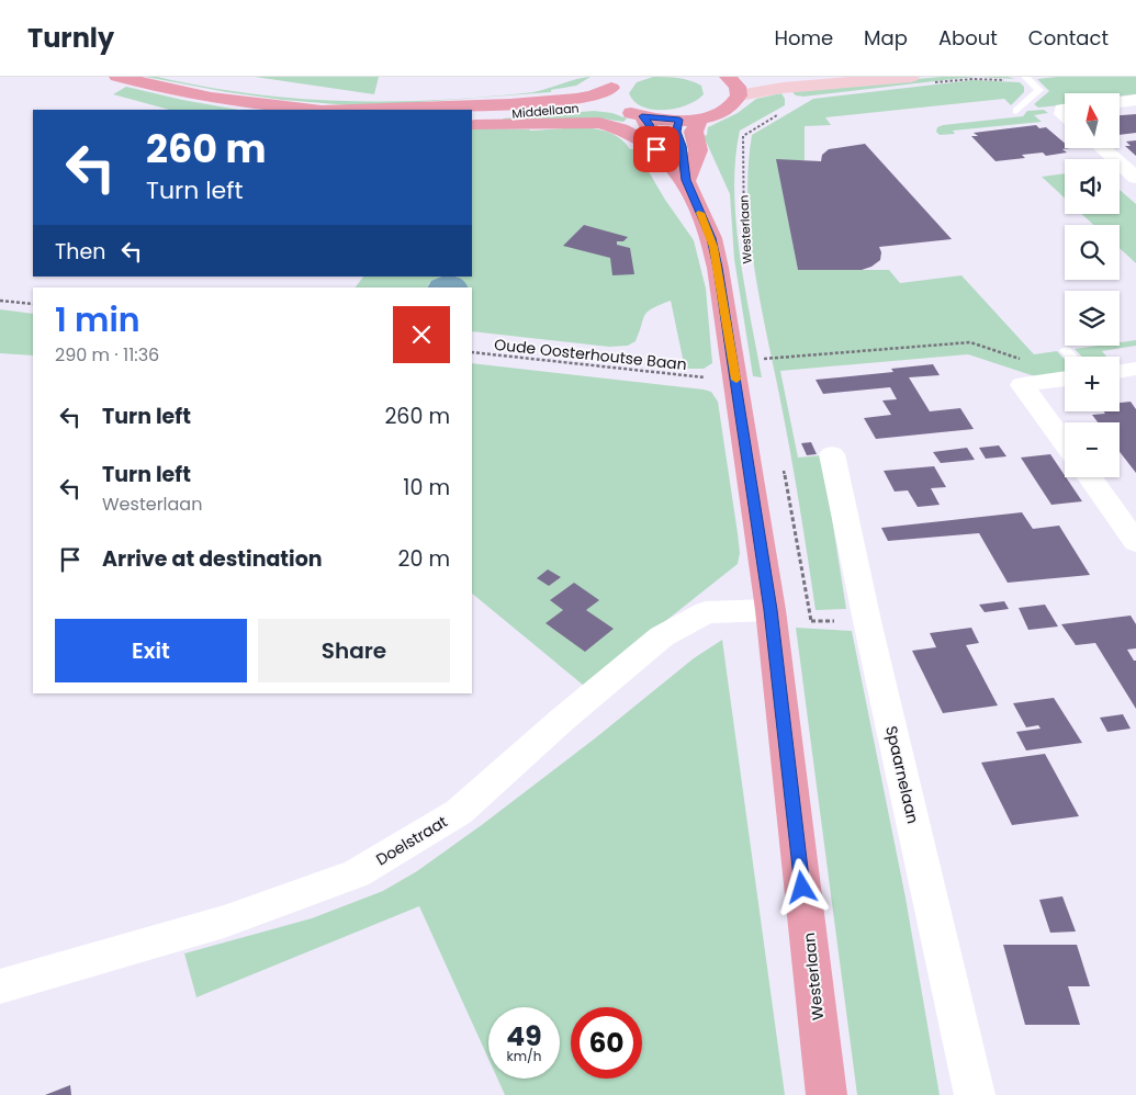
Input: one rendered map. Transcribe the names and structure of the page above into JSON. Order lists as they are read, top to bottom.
{
  "streets": {
    "main road": ["Middellaan", "Westerlaan"],
    "street": ["Spaarnelaan", "Doelstraat"],
    "path": ["Oude Oosterhoutse Baan"]
  },
  "crossings": [
    ["Westerlaan", "Doelstraat"]
  ],
  "north": "top",
  "page": {
    "header": "Turnly",
    "nav": [
      "Home",
      "Map",
      "About",
      "Contact"
    ],
    "map_buttons": ["+", "−"],
    "turn": ["260 m", "Turn left"],
    "then": "Then",
    "heading": ["1 min", "290 m · 11:36"],
    "list": [
      {
        "name": "Turn left",
        "value": "260 m"
      },
      {
        "name": "Turn left",
        "note": "Westerlaan",
        "value": "10 m"
      },
      {
        "name": "Arrive at destination",
        "value": "20 m"
      }
    ],
    "buttons": ["Exit", "Share"],
    "speed": "49 km/h",
    "limit": "60"
  }
}
